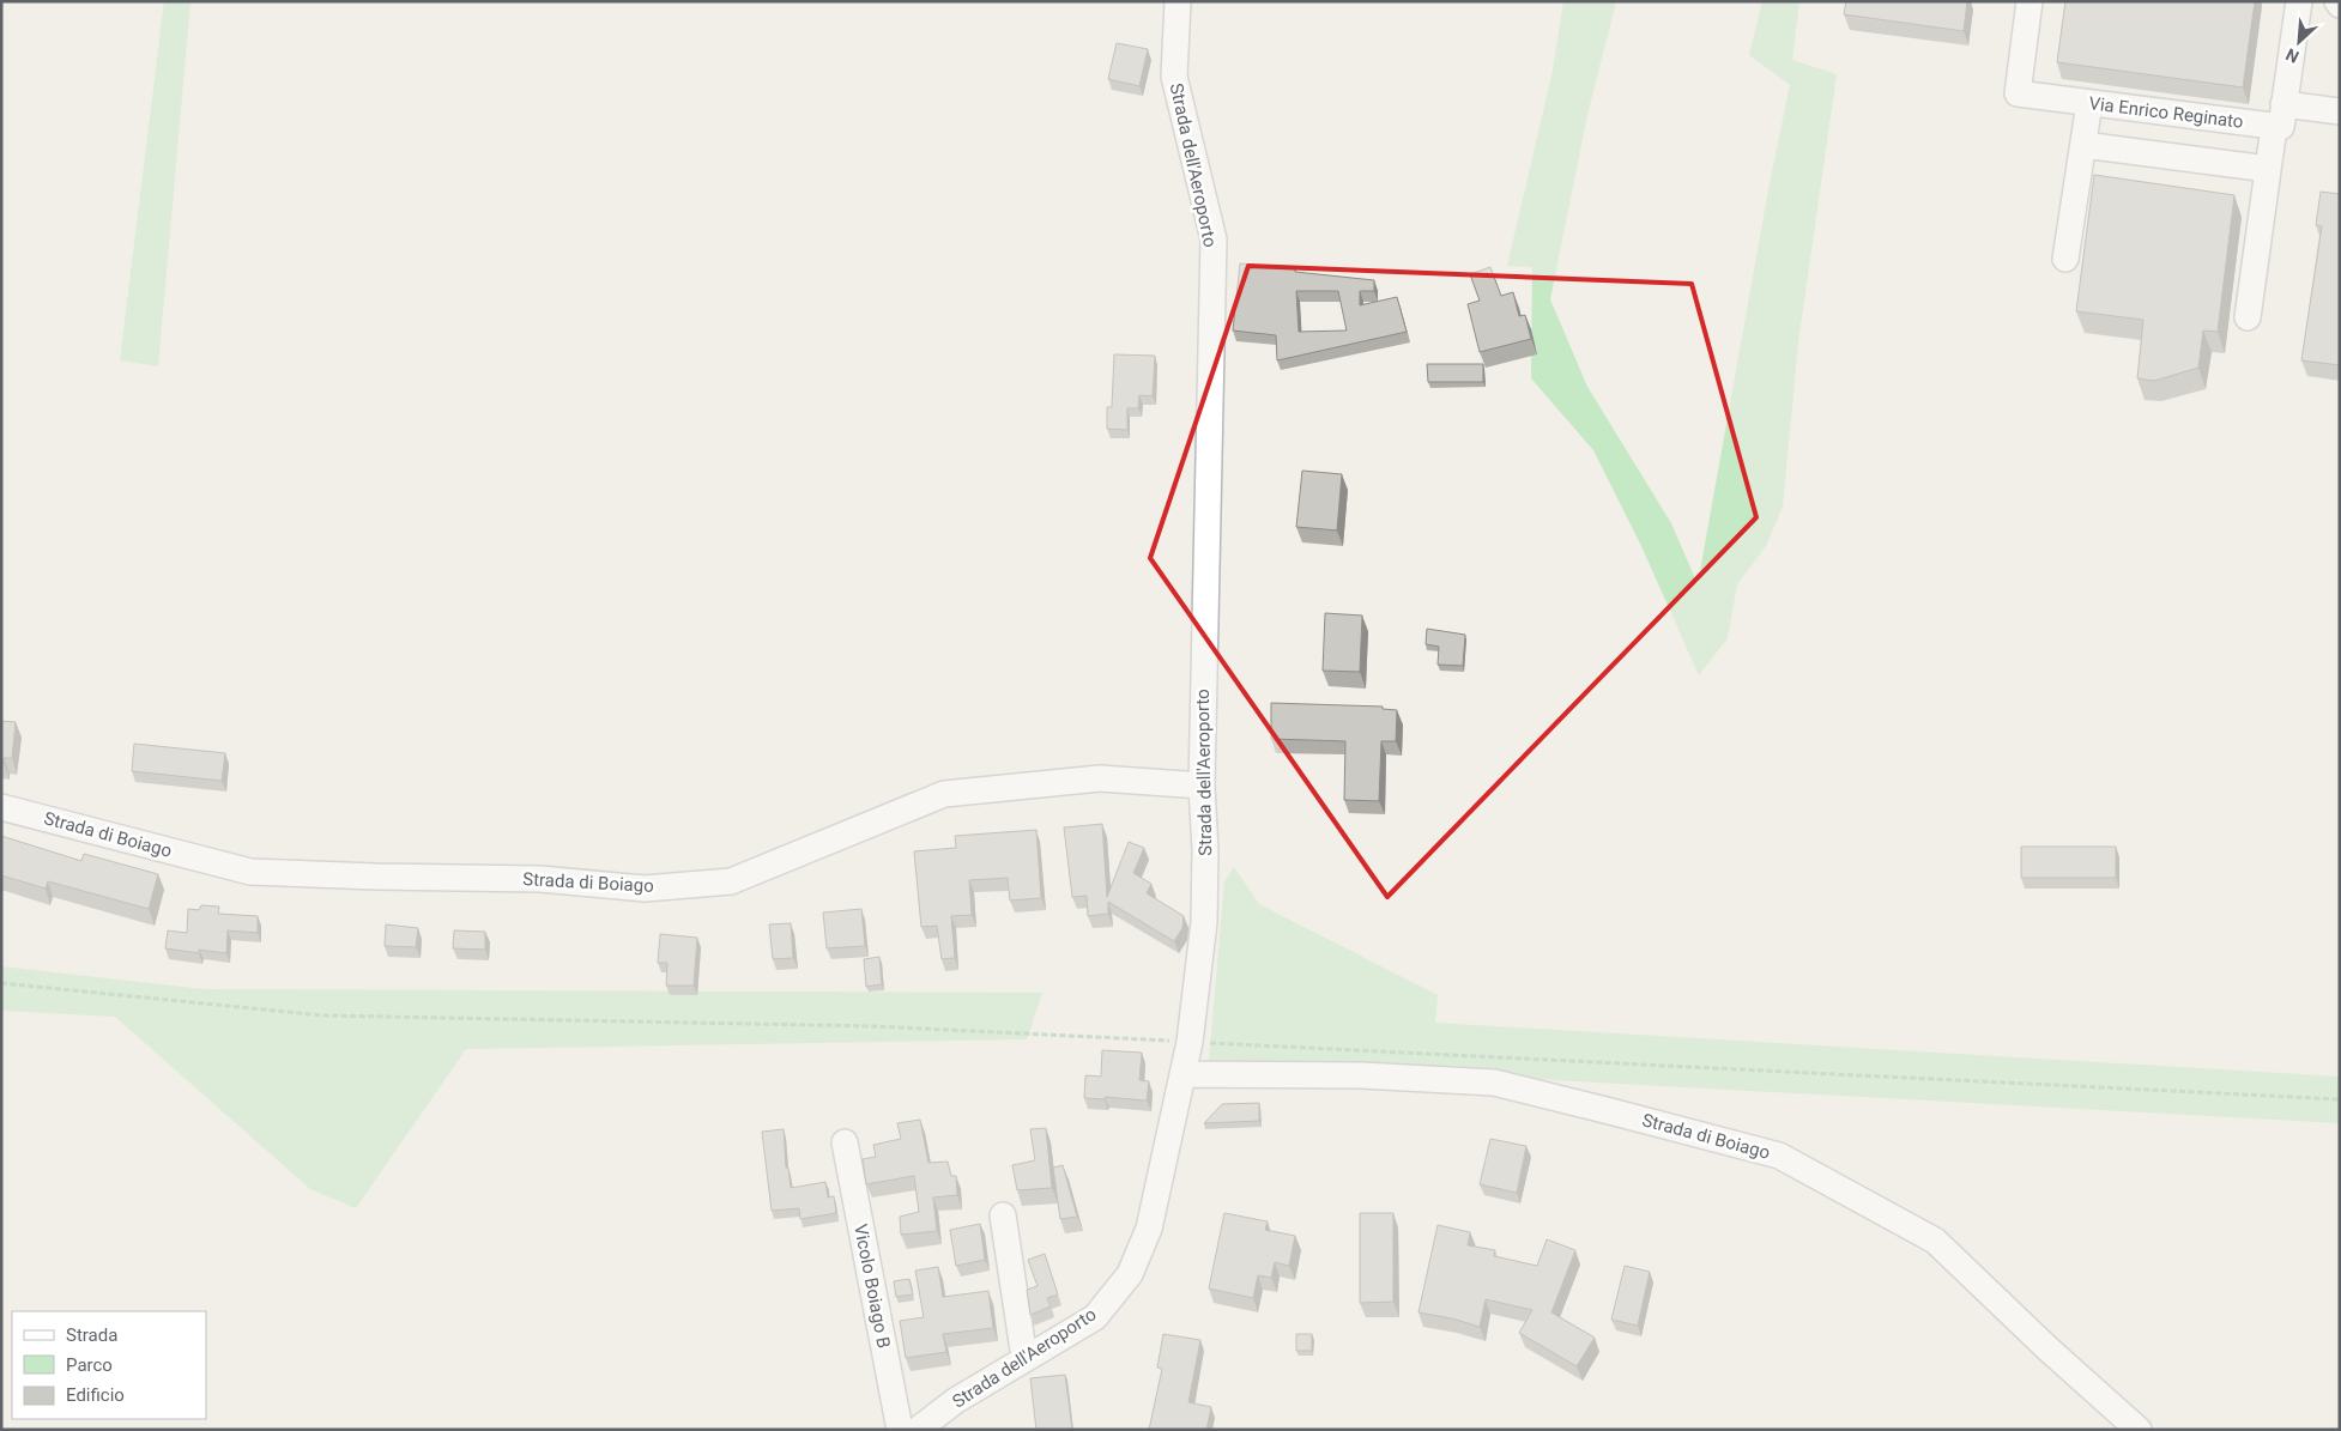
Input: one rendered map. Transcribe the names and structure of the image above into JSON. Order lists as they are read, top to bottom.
{
  "streets": {
    "street": [
      "Via Enrico Reginato",
      "Strada dell'Aeroporto",
      "Strada di Boiago",
      "Vicolo Boiago B"
    ]
  },
  "crossings": [
    ["Strada dell'Aeroporto", "Strada di Boiago"]
  ],
  "legend": ["Strada", "Parco", "Edificio"],
  "north": "bottom left"
}
